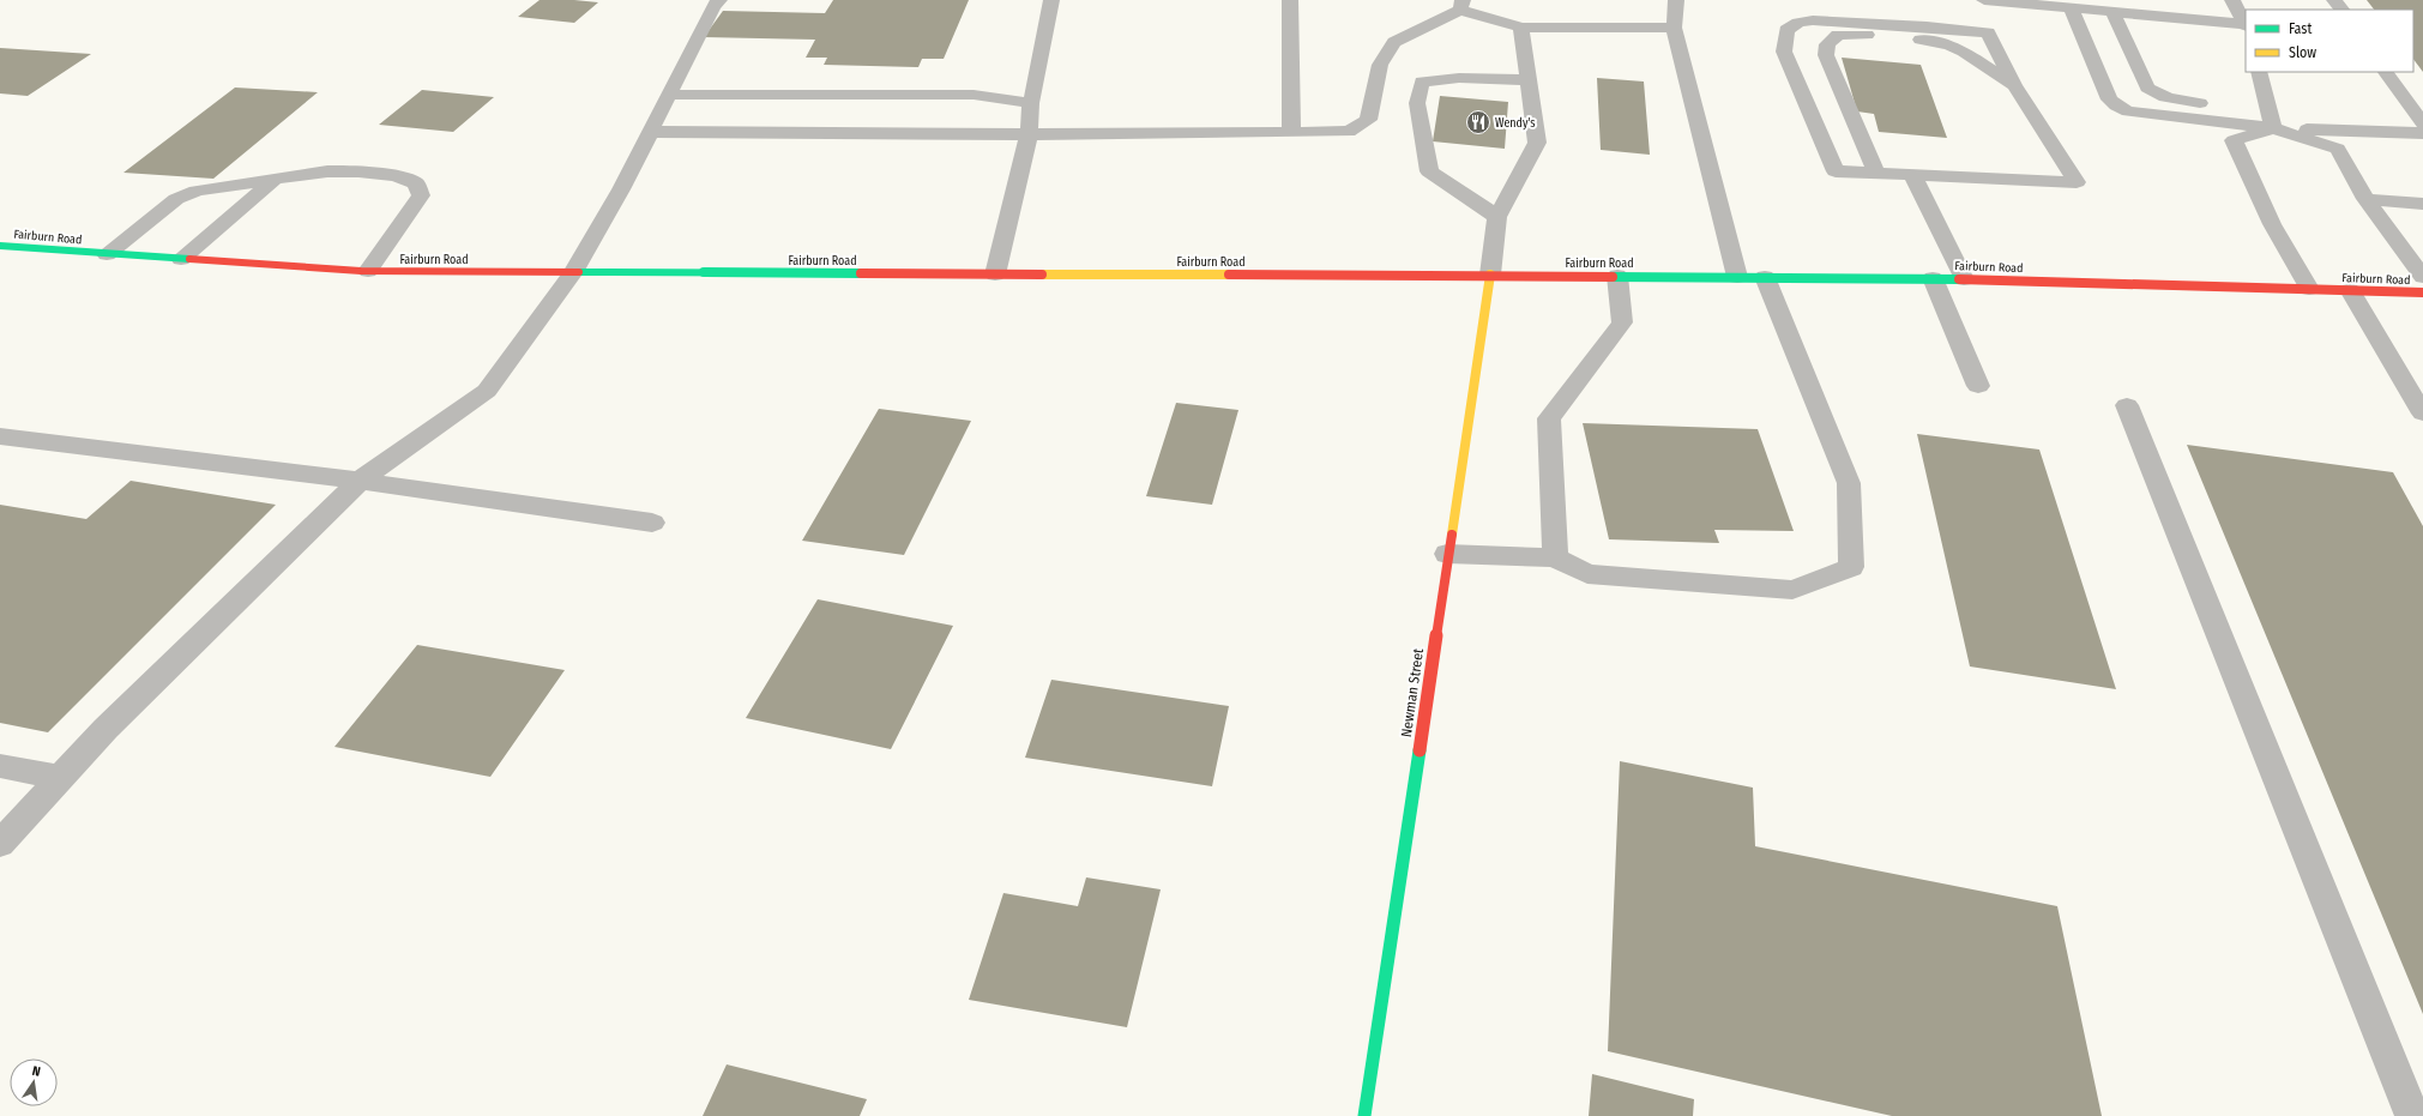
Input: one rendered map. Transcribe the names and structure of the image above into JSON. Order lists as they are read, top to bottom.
{
  "streets": {
    "main road": ["Fairburn Road", "Newman Street"]
  },
  "crossings": [
    ["Fairburn Road", "Newman Street"]
  ],
  "places": {
    "restaurant": ["Wendy's"]
  },
  "legend": ["Fast", "Slow"],
  "north": "top"
}
